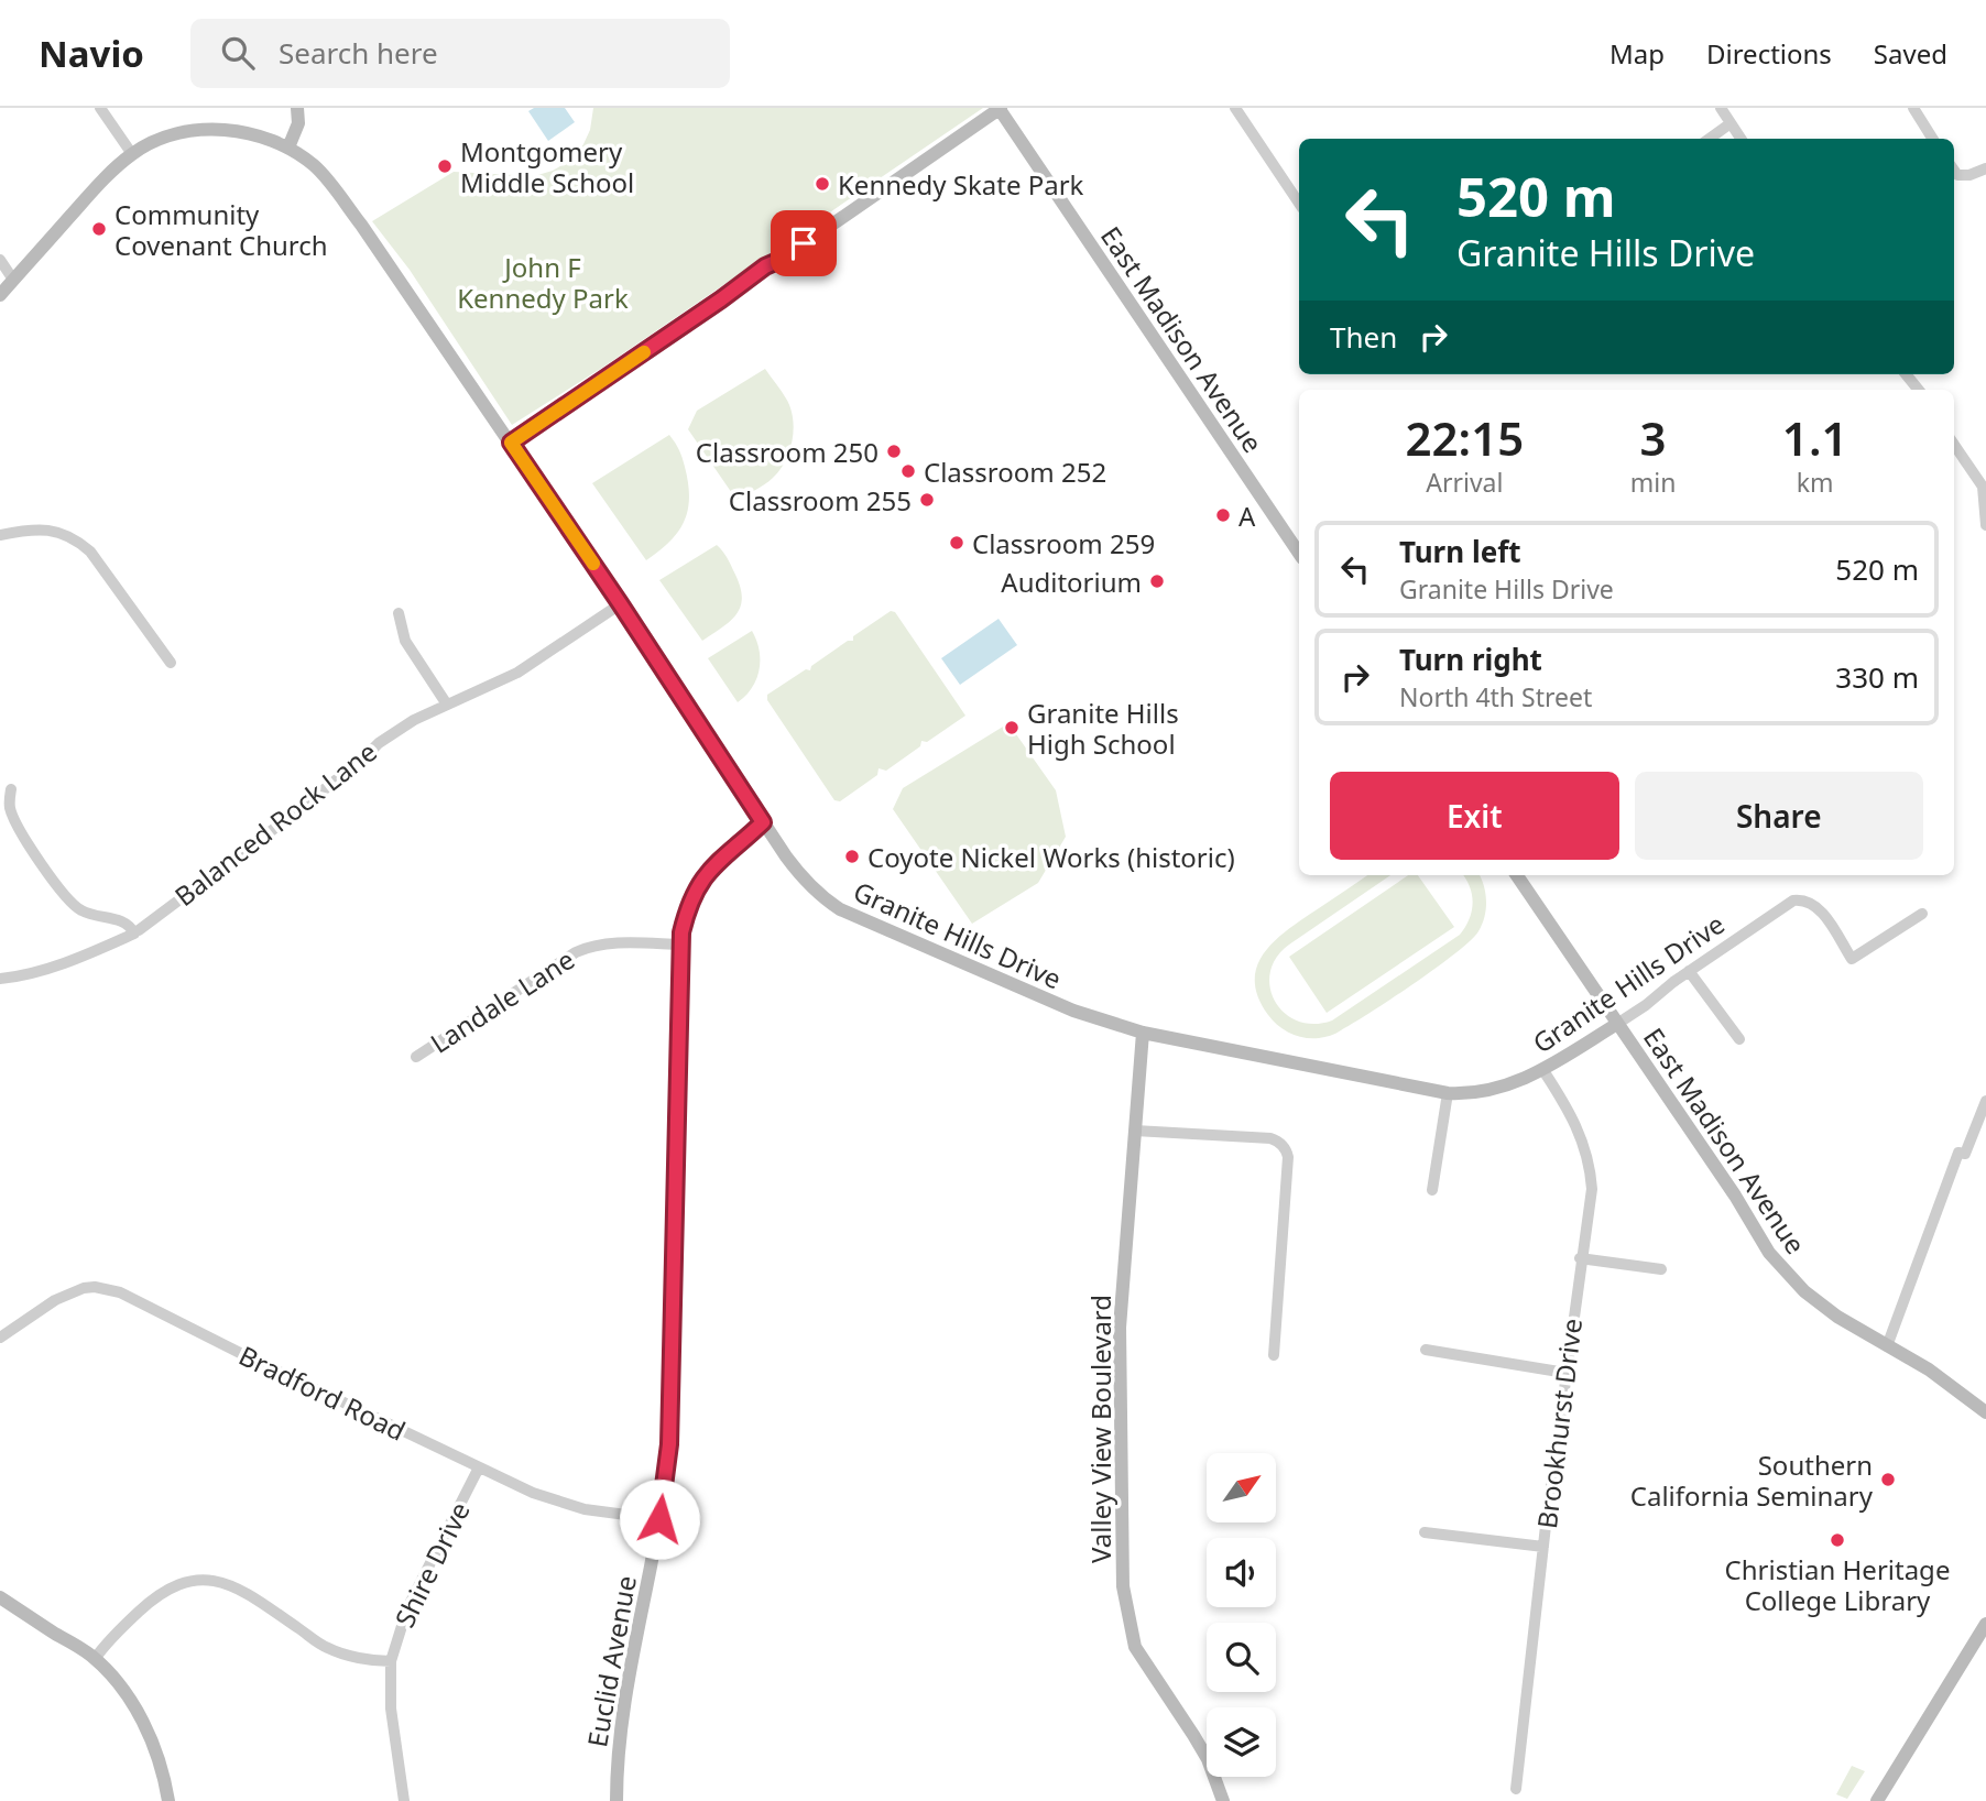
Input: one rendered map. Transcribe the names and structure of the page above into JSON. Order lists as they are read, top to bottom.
{
  "streets": {
    "street": [
      "East Madison Avenue",
      "Balanced Rock Lane",
      "Granite Hills Drive",
      "Landale Lane",
      "Bradford Road",
      "Brookhurst Drive",
      "Valley View Boulevard",
      "Shire Drive",
      "Euclid Avenue"
    ]
  },
  "crossings": [
    ["East Madison Avenue", "Granite Hills Drive"],
    ["Balanced Rock Lane", "Granite Hills Drive"],
    ["Granite Hills Drive", "Brookhurst Drive"],
    ["Granite Hills Drive", "Valley View Boulevard"],
    ["Granite Hills Drive", "Euclid Avenue"],
    ["Landale Lane", "Euclid Avenue"],
    ["Bradford Road", "Shire Drive"],
    ["Bradford Road", "Euclid Avenue"]
  ],
  "parks": ["John F Kennedy Park"],
  "places": [
    "Montgomery Middle School",
    "Kennedy Skate Park",
    "Community Covenant Church",
    "Classroom 250",
    "Classroom 252",
    "Classroom 255",
    "A",
    "Classroom 259",
    "Auditorium",
    "Granite Hills High School",
    "Coyote Nickel Works (historic)",
    "Southern California Seminary",
    "Christian Heritage College Library"
  ],
  "north": "top right",
  "page": {
    "header": "Navio",
    "search": "Search here",
    "nav": ["Map", "Directions", "Saved"],
    "turn": ["520 m", "Granite Hills Drive"],
    "then": "Then",
    "eta": [
      "22:15",
      "Arrival",
      "3",
      "min",
      "1.1",
      "km"
    ],
    "list": [
      {
        "name": "Turn left",
        "note": "Granite Hills Drive",
        "value": "520 m"
      },
      {
        "name": "Turn right",
        "note": "North 4th Street",
        "value": "330 m"
      }
    ],
    "buttons": ["Exit", "Share"]
  }
}
